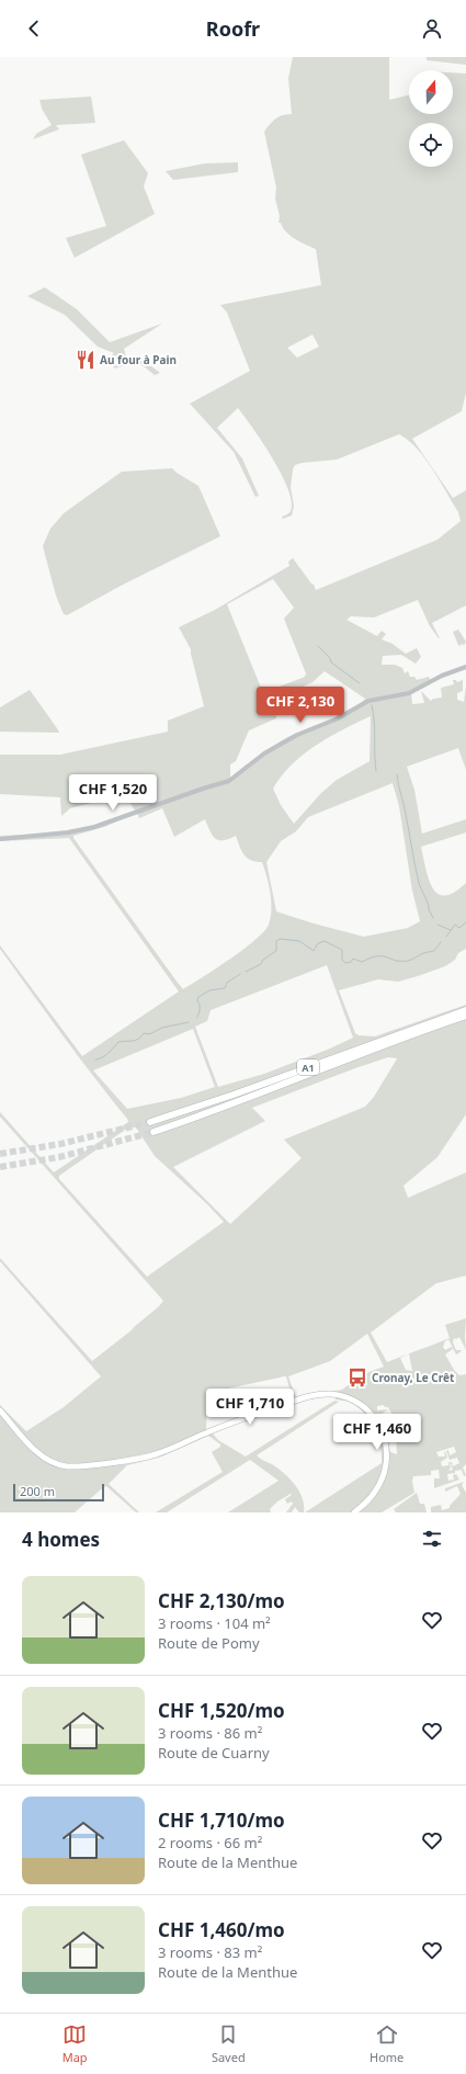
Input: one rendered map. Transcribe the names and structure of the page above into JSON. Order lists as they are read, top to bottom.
{
  "streets": {
    "highway": ["A1"]
  },
  "places": {
    "restaurant": ["Au four à Pain"],
    "bus stop": ["Cronay, Le Crêt"]
  },
  "scale_bar": "200 m",
  "north": "top",
  "page": {
    "header": "Roofr",
    "price": [
      "CHF 2,130",
      "CHF 1,520",
      "CHF 1,710",
      "CHF 1,460"
    ],
    "scale": "200 m",
    "heading": "4 homes",
    "list": [
      {
        "name": "CHF 2,130/mo",
        "note": "3 rooms · 104 m² · Route de Pomy"
      },
      {
        "name": "CHF 1,520/mo",
        "note": "3 rooms · 86 m² · Route de Cuarny"
      },
      {
        "name": "CHF 1,710/mo",
        "note": "2 rooms · 66 m² · Route de la Menthue"
      },
      {
        "name": "CHF 1,460/mo",
        "note": "3 rooms · 83 m² · Route de la Menthue"
      }
    ],
    "tabs": ["Map", "Saved", "Home"]
  }
}
